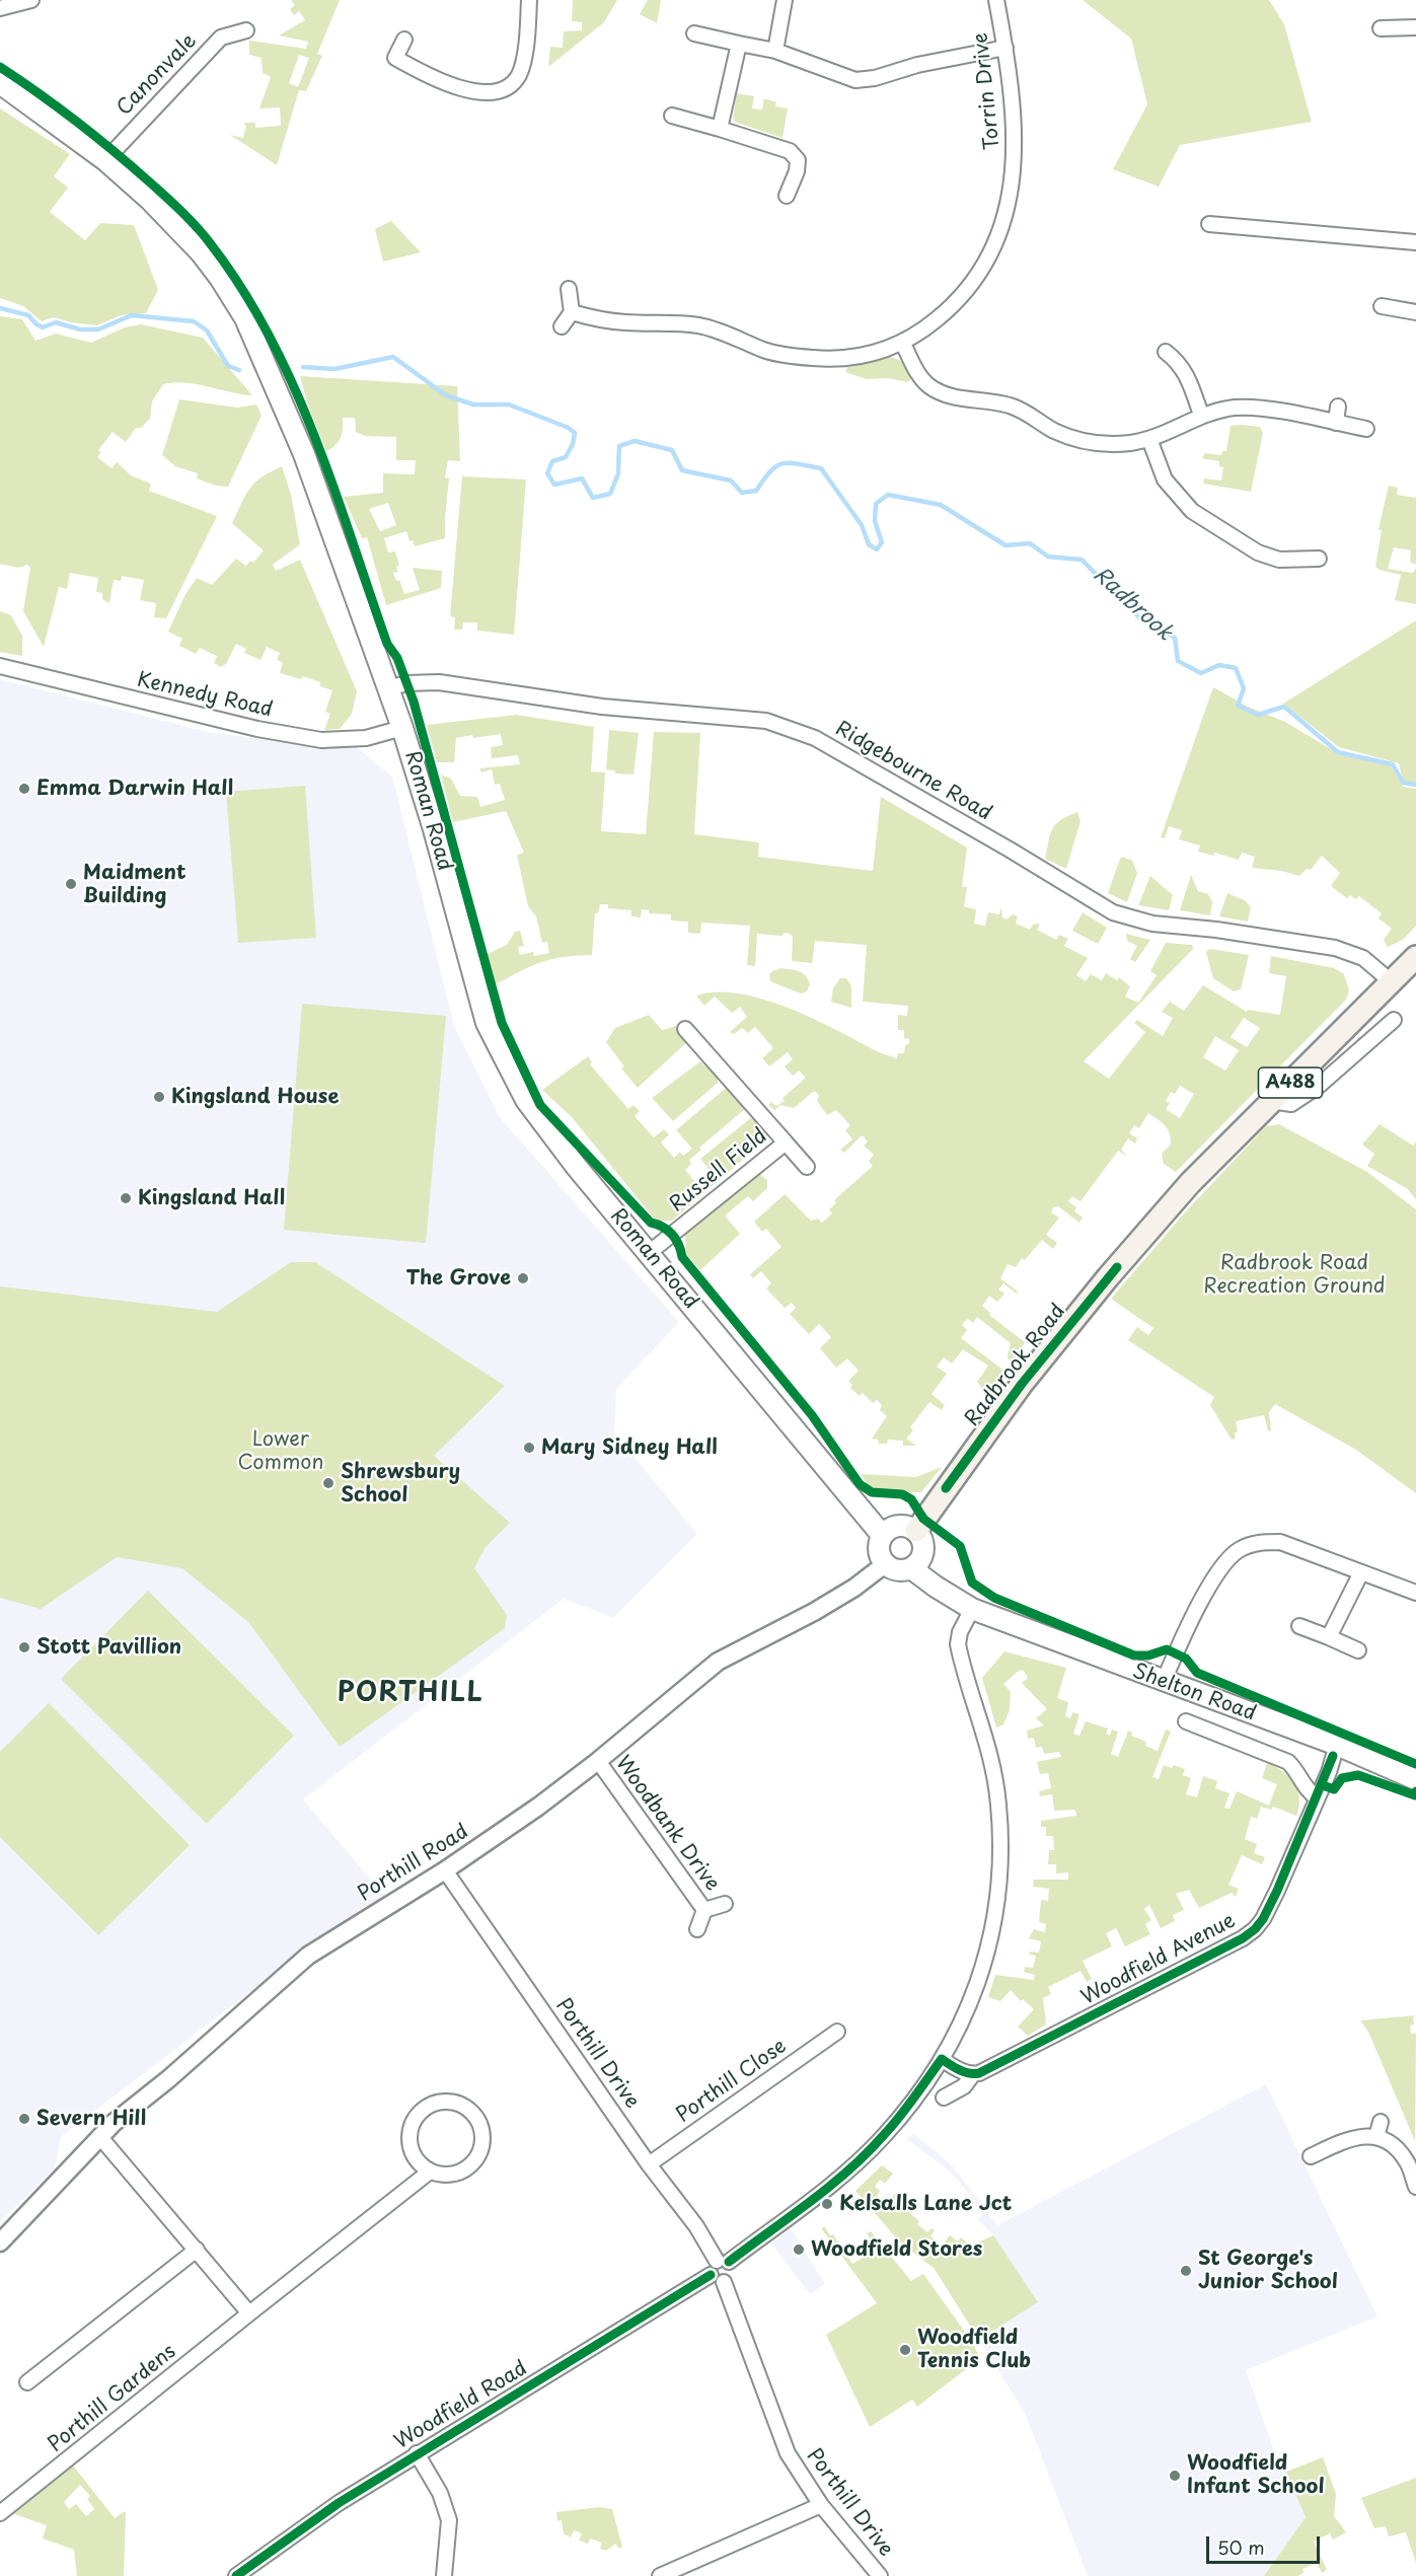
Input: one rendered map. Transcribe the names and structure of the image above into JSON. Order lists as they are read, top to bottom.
{
  "streets": {
    "main road": [
      "Roman Road",
      "A488",
      "Radbrook Road",
      "Shelton Road"
    ],
    "street": [
      "Canonvale",
      "Torrin Drive",
      "Kennedy Road",
      "Ridgebourne Road",
      "Russell Field",
      "Woodbank Drive",
      "Porthill Road",
      "Woodfield Avenue",
      "Porthill Drive",
      "Porthill Close",
      "Porthill Gardens",
      "Woodfield Road"
    ]
  },
  "crossings": [
    ["Canonvale", "Roman Road"],
    ["Kennedy Road", "Roman Road"],
    ["Ridgebourne Road", "Roman Road"],
    ["Ridgebourne Road", "Radbrook Road"],
    ["Roman Road", "Russell Field"],
    ["Roman Road", "Radbrook Road"],
    ["Roman Road", "Shelton Road"],
    ["Roman Road", "Porthill Road"],
    ["Radbrook Road", "Shelton Road"],
    ["Radbrook Road", "Porthill Road"],
    ["Shelton Road", "Porthill Road"],
    ["Shelton Road", "Woodfield Avenue"],
    ["Woodbank Drive", "Porthill Road"],
    ["Porthill Road", "Porthill Drive"],
    ["Porthill Drive", "Porthill Close"],
    ["Porthill Drive", "Woodfield Road"]
  ],
  "districts": ["PORTHILL"],
  "water": ["Radbrook"],
  "parks": ["Radbrook Road Recreation Ground", "Lower Common"],
  "places": [
    "Emma Darwin Hall",
    "Maidment Building",
    "Kingsland House",
    "Kingsland Hall",
    "The Grove",
    "Mary Sidney Hall",
    "Shrewsbury School",
    "Stott Pavillion",
    "Severn Hill",
    "Kelsalls Lane Jct",
    "Woodfield Stores",
    "St George's Junior School",
    "Woodfield Tennis Club",
    "Woodfield Infant School"
  ],
  "scale_bar": "50 m"
}
